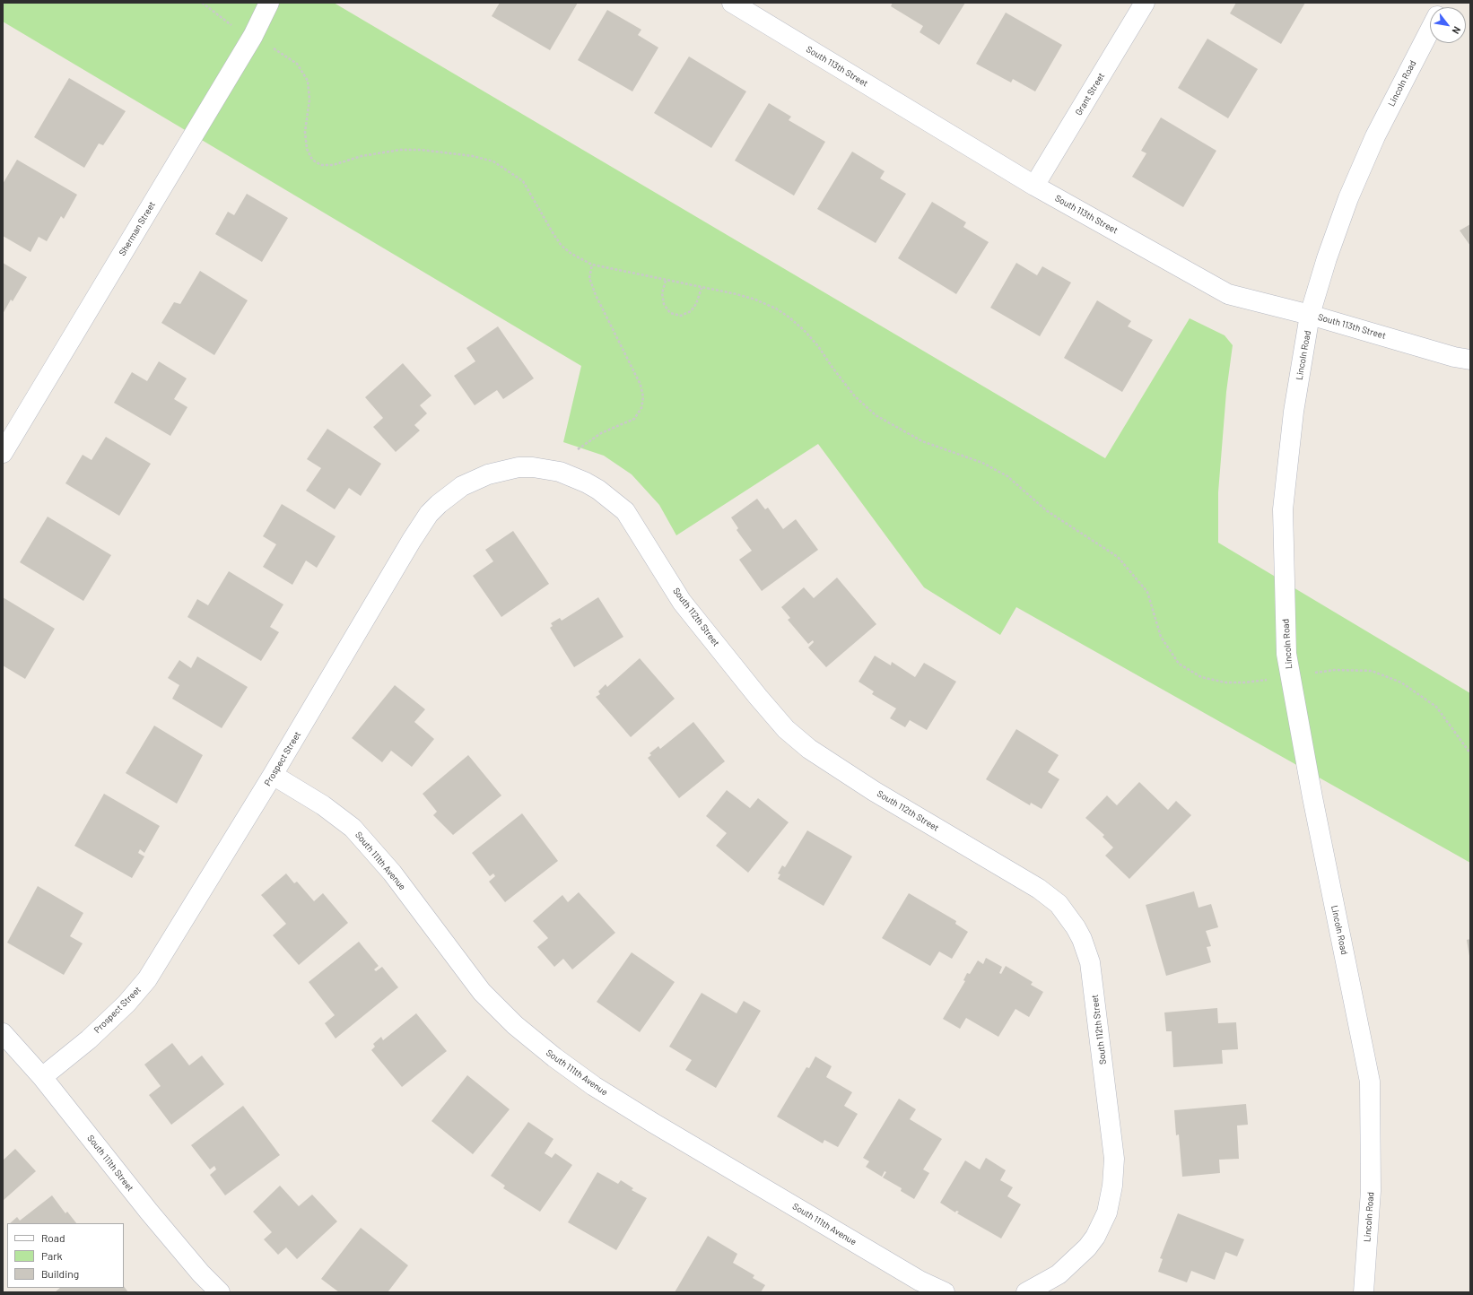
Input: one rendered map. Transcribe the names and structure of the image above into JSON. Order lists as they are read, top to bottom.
{
  "streets": {
    "street": [
      "South 113th Street",
      "Lincoln Road",
      "Grant Street",
      "Sherman Street",
      "South 112th Street",
      "Prospect Street",
      "South 111th Avenue",
      "South 111th Street"
    ]
  },
  "crossings": [
    ["South 113th Street", "Lincoln Road"],
    ["South 113th Street", "Grant Street"],
    ["South 112th Street", "Prospect Street"],
    ["Prospect Street", "South 111th Avenue"],
    ["Prospect Street", "South 111th Street"]
  ],
  "legend": ["Road", "Park", "Building"],
  "north": "bottom right"
}
